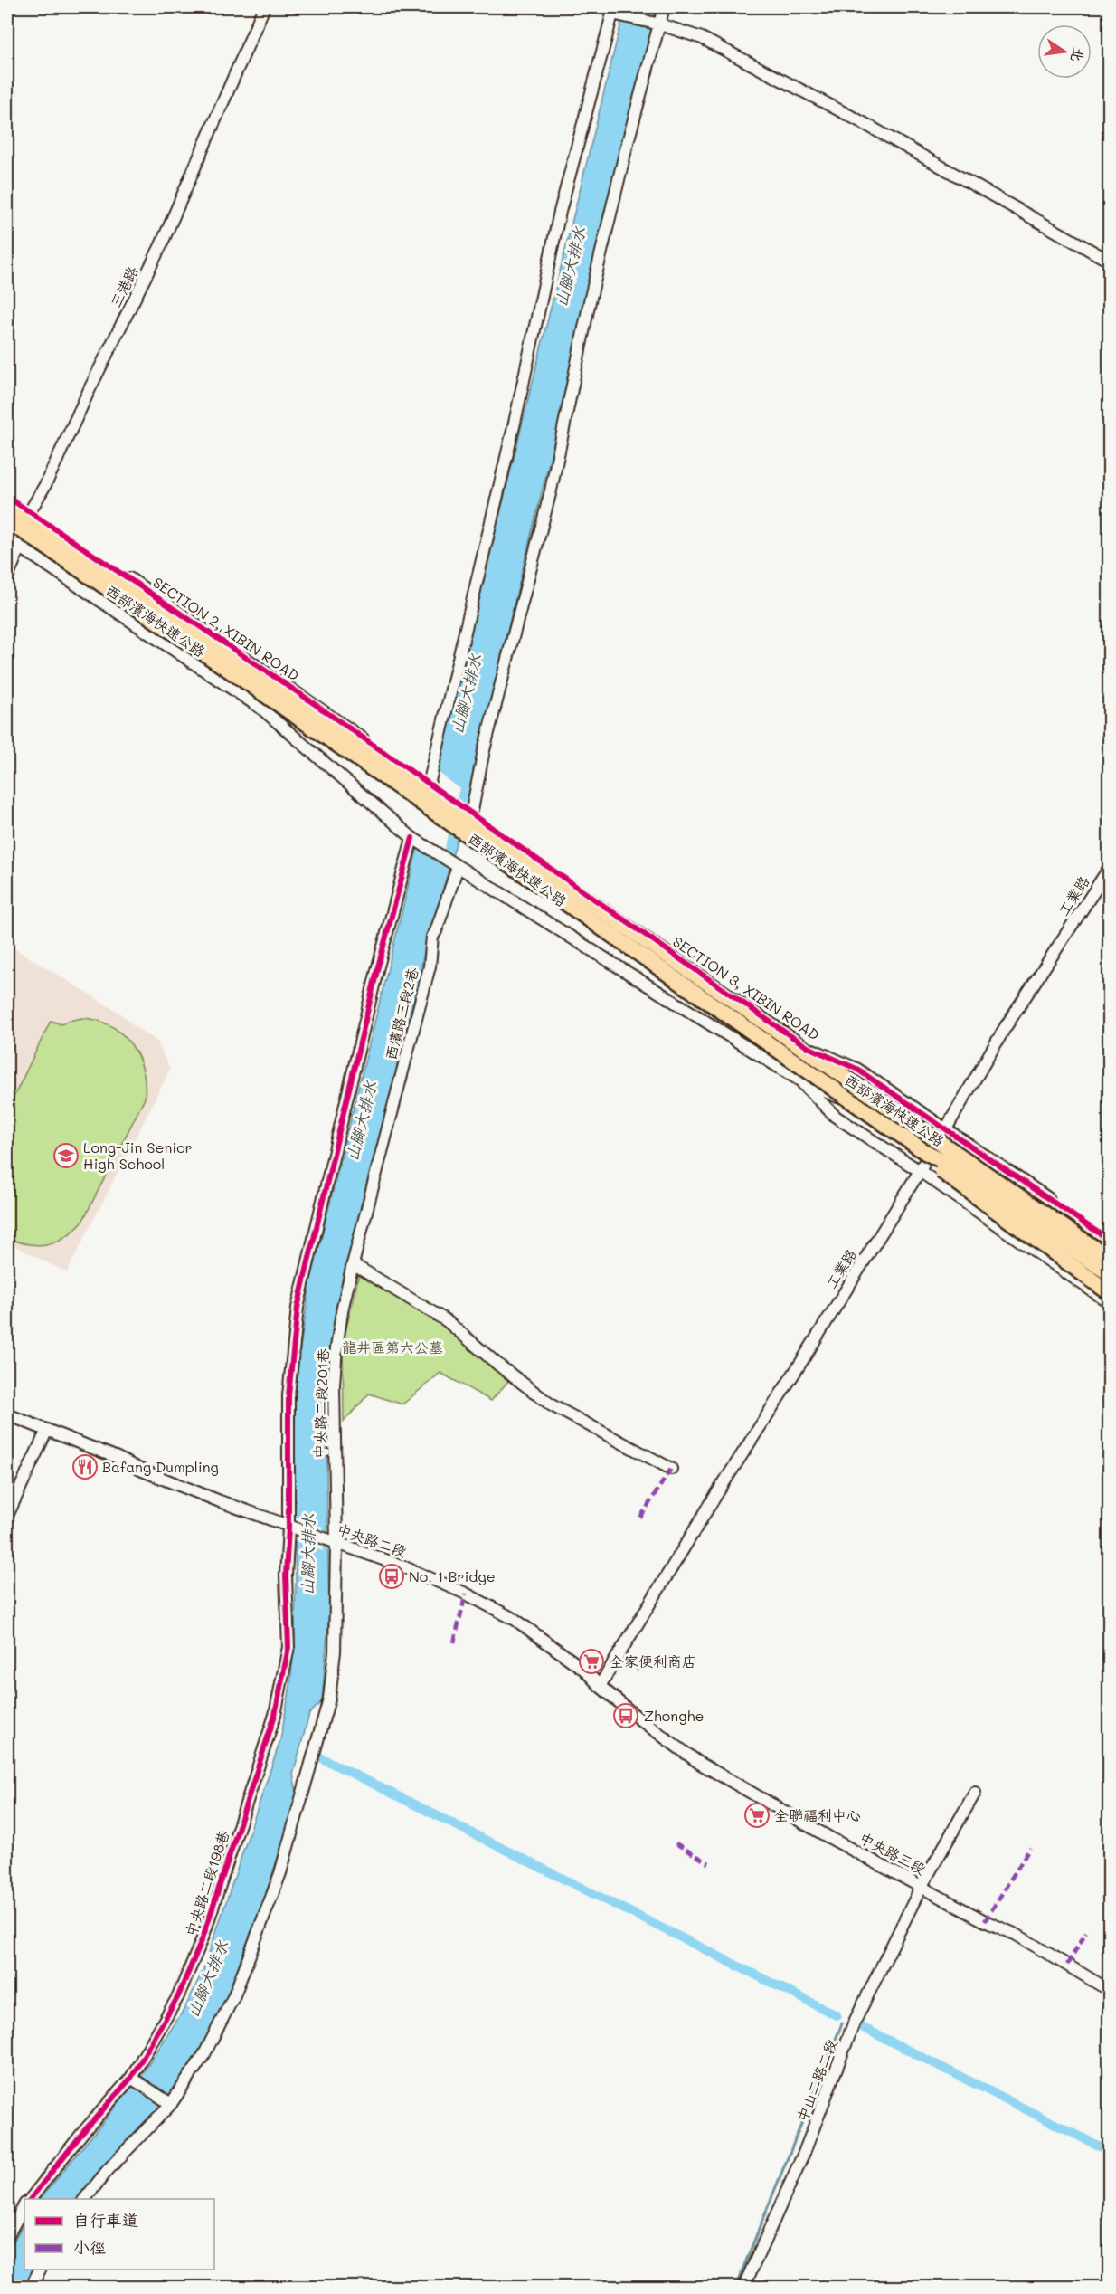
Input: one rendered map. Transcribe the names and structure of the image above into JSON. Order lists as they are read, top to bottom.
{
  "streets": {
    "highway": ["西部濱海快速公路"],
    "street": [
      "三港路",
      "SECTION 2, XIBIN ROAD",
      "工業路",
      "SECTION 3, XIBIN ROAD",
      "西濱路三段2巷",
      "中央路二段201巷",
      "中央路二段",
      "中央路三段",
      "中央路二段198巷",
      "中山二路二段"
    ]
  },
  "crossings": [
    ["三港路", "SECTION 2, XIBIN ROAD"],
    ["西部濱海快速公路", "工業路"],
    ["西部濱海快速公路", "SECTION 3, XIBIN ROAD"],
    ["SECTION 2, XIBIN ROAD", "SECTION 3, XIBIN ROAD"],
    ["工業路", "SECTION 3, XIBIN ROAD"],
    ["工業路", "中央路二段"],
    ["SECTION 3, XIBIN ROAD", "西濱路三段2巷"],
    ["西濱路三段2巷", "中央路二段201巷"],
    ["中央路二段201巷", "中央路二段"],
    ["中央路二段", "中央路三段"],
    ["中央路二段", "中央路二段198巷"],
    ["中央路三段", "中山二路二段"]
  ],
  "water": ["山腳大排水"],
  "parks": ["龍井區第六公墓"],
  "places": {
    "school or university": ["Long-Jin Senior High School"],
    "restaurant": ["Bafang Dumpling"],
    "bus stop": ["No. 1 Bridge", "Zhonghe"],
    "supermarket": ["全家便利商店", "全聯福利中心"]
  },
  "legend": ["自行車道", "小徑"],
  "north": "right"
}
